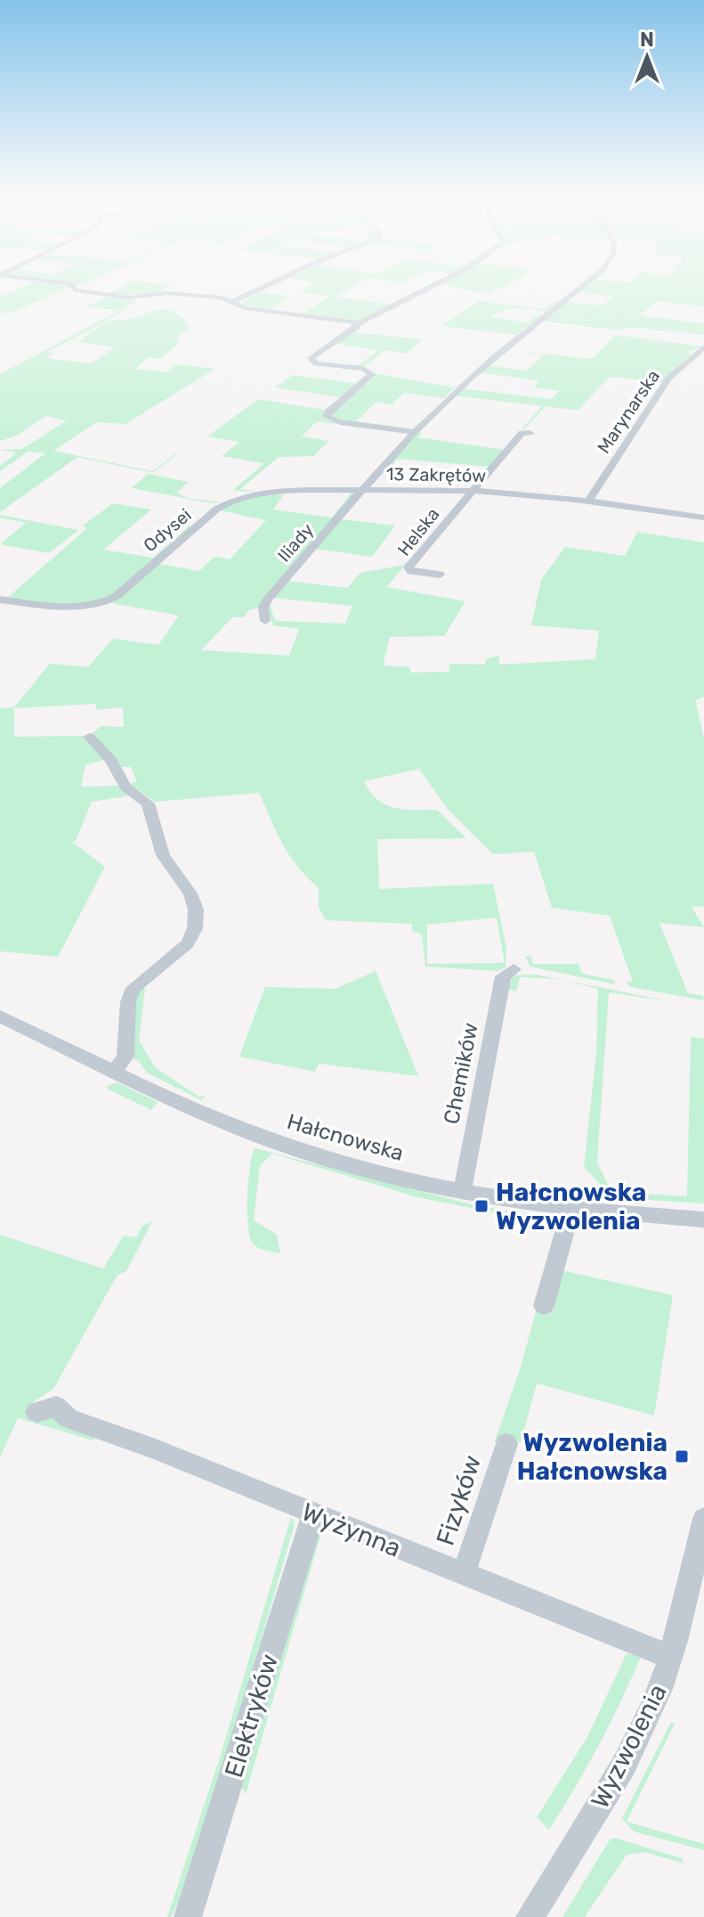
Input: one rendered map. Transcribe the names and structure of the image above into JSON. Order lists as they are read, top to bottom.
{
  "streets": {
    "street": [
      "Marynarska",
      "13 Zakrętów",
      "Odysei",
      "Helska",
      "Iliady",
      "Chemików",
      "Hałcnowska",
      "Fizyków",
      "Wyżynna",
      "Elektryków",
      "Wyzwolenia"
    ]
  },
  "crossings": [
    ["Marynarska", "13 Zakrętów"],
    ["13 Zakrętów", "Odysei"],
    ["13 Zakrętów", "Helska"],
    ["13 Zakrętów", "Iliady"],
    ["Odysei", "Iliady"],
    ["Chemików", "Hałcnowska"],
    ["Fizyków", "Wyżynna"],
    ["Wyżynna", "Elektryków"],
    ["Wyżynna", "Wyzwolenia"]
  ],
  "places": {
    "transit": ["Hałcnowska Wyzwolenia", "Wyzwolenia Hałcnowska"]
  },
  "north": "top"
}
